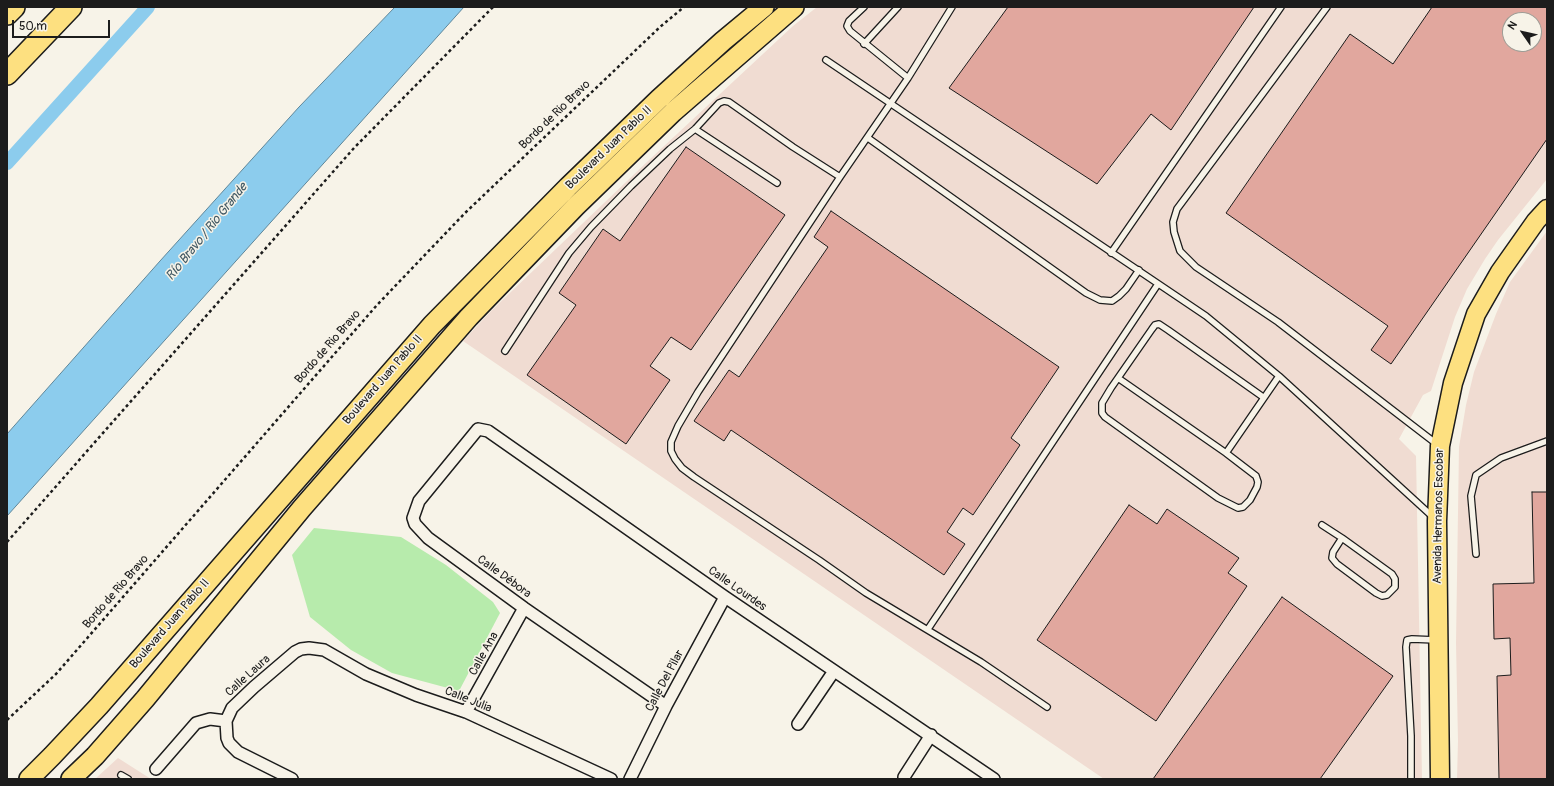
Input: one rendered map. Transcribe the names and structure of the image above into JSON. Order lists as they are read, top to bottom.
{
  "streets": {
    "highway": ["Boulevard Juan Pablo II"],
    "main road": ["Avenida Hermanos Escobar"],
    "street": [
      "Calle Débora",
      "Calle Lourdes",
      "Calle Ana",
      "Calle Laura",
      "Calle Del Pilar",
      "Calle Julia"
    ],
    "path": ["Bordo de Rio Bravo"]
  },
  "crossings": [
    ["Calle Débora", "Calle Lourdes"],
    ["Calle Débora", "Calle Ana"],
    ["Calle Débora", "Calle Del Pilar"],
    ["Calle Lourdes", "Calle Del Pilar"],
    ["Calle Ana", "Calle Julia"],
    ["Calle Laura", "Calle Julia"]
  ],
  "water": ["Río Bravo / Rio Grande"],
  "scale_bar": "50 m",
  "north": "top left"
}
